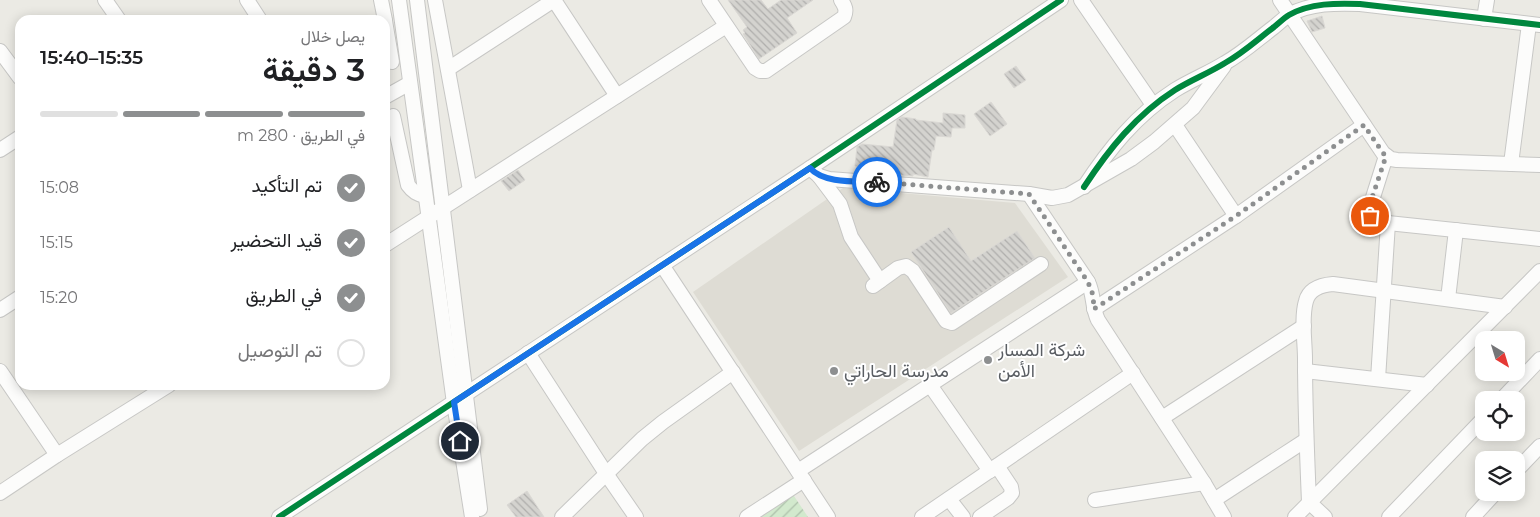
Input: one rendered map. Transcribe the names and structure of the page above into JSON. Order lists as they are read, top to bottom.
{
  "places": ["شركة المسار الأمن", "مدرسة الحاراتي"],
  "north": "bottom right",
  "page": {
    "heading": ["3 دقيقة", "يصل خلال", "15:35–15:40"],
    "bar": "في الطريق · 280 m",
    "list": [
      ["تم التأكيد", "15:08"],
      ["قيد التحضير", "15:15"],
      ["في الطريق", "15:20"],
      "تم التوصيل"
    ]
  }
}
